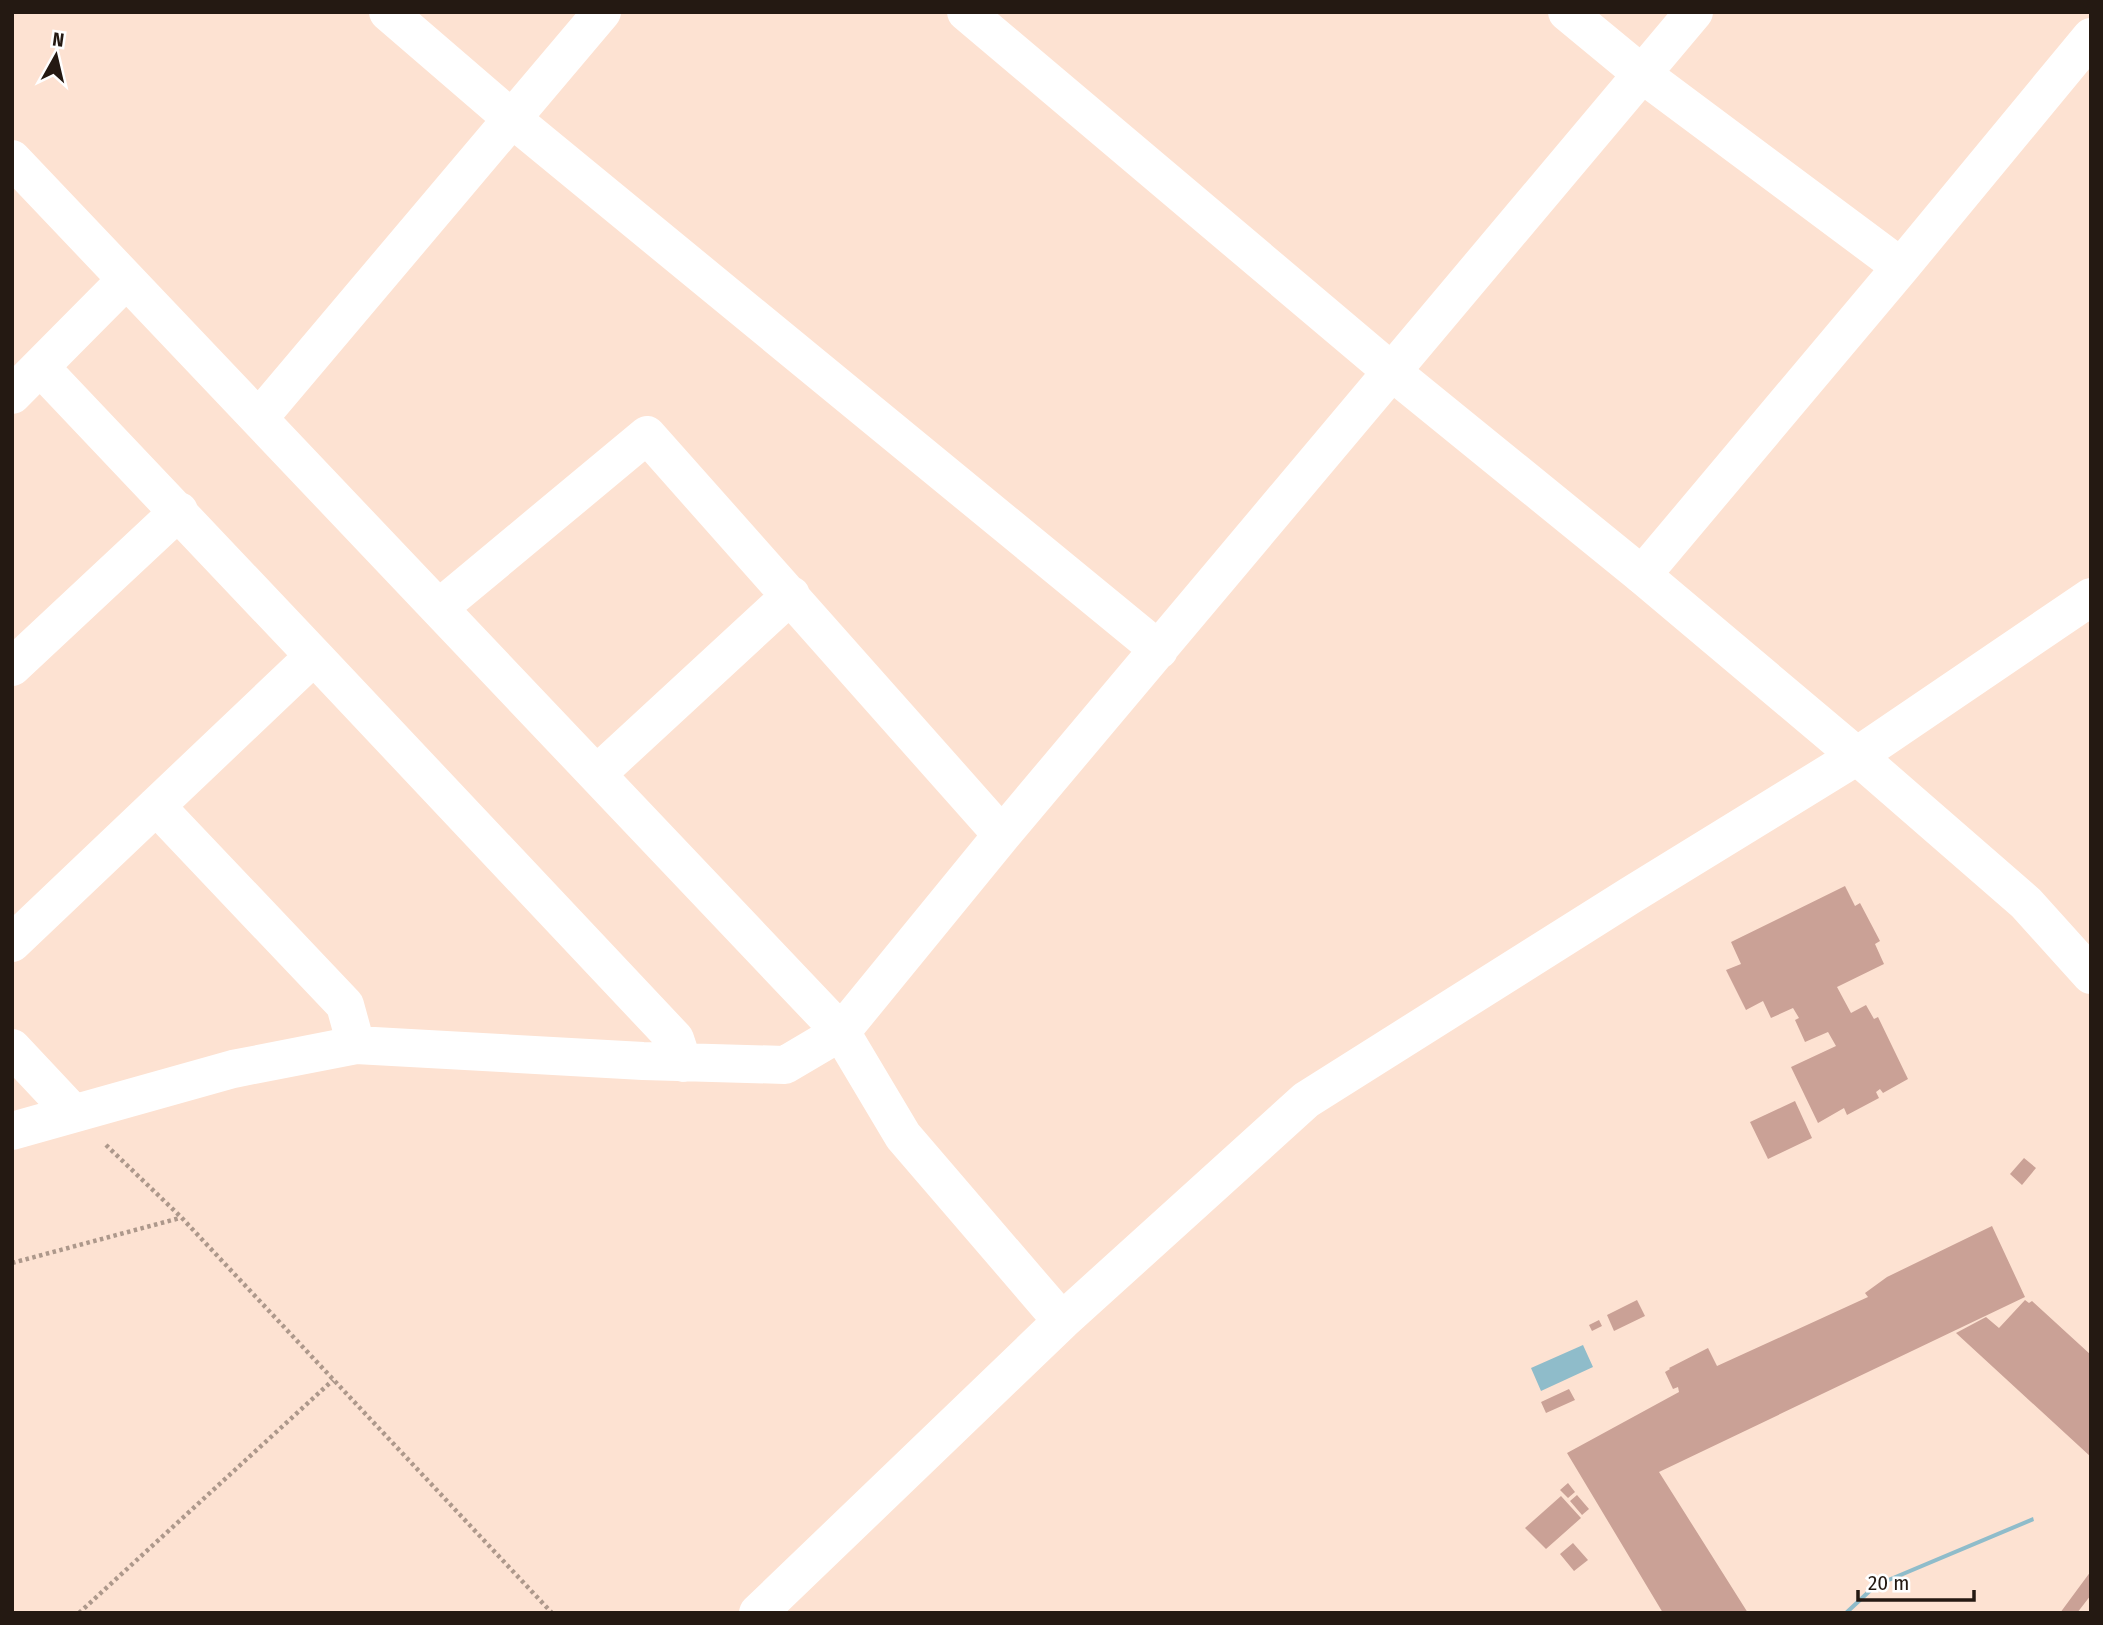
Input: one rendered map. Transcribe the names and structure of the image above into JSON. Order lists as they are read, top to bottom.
{
  "scale_bar": "20 m",
  "north": "top"
}
